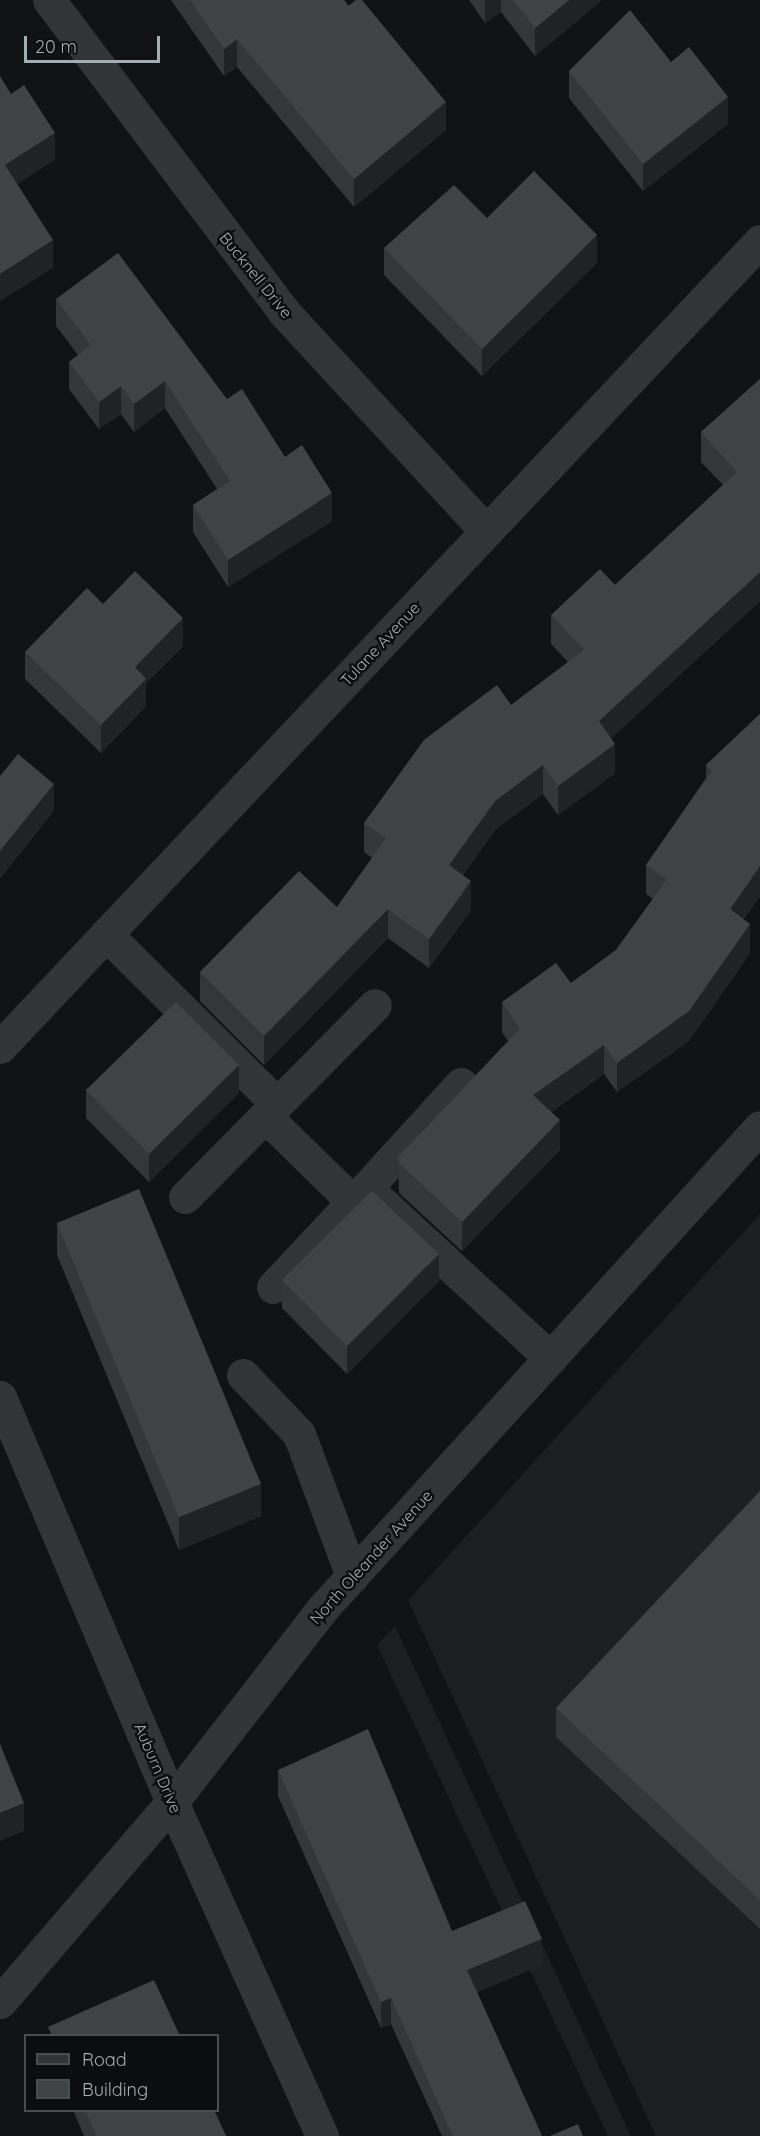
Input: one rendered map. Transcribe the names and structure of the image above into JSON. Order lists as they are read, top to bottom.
{
  "streets": {
    "street": [
      "Bucknell Drive",
      "Tulane Avenue",
      "North Oleander Avenue",
      "Auburn Drive"
    ]
  },
  "crossings": [
    ["Bucknell Drive", "Tulane Avenue"],
    ["North Oleander Avenue", "Auburn Drive"]
  ],
  "legend": ["Road", "Building"],
  "scale_bar": "20 m"
}
